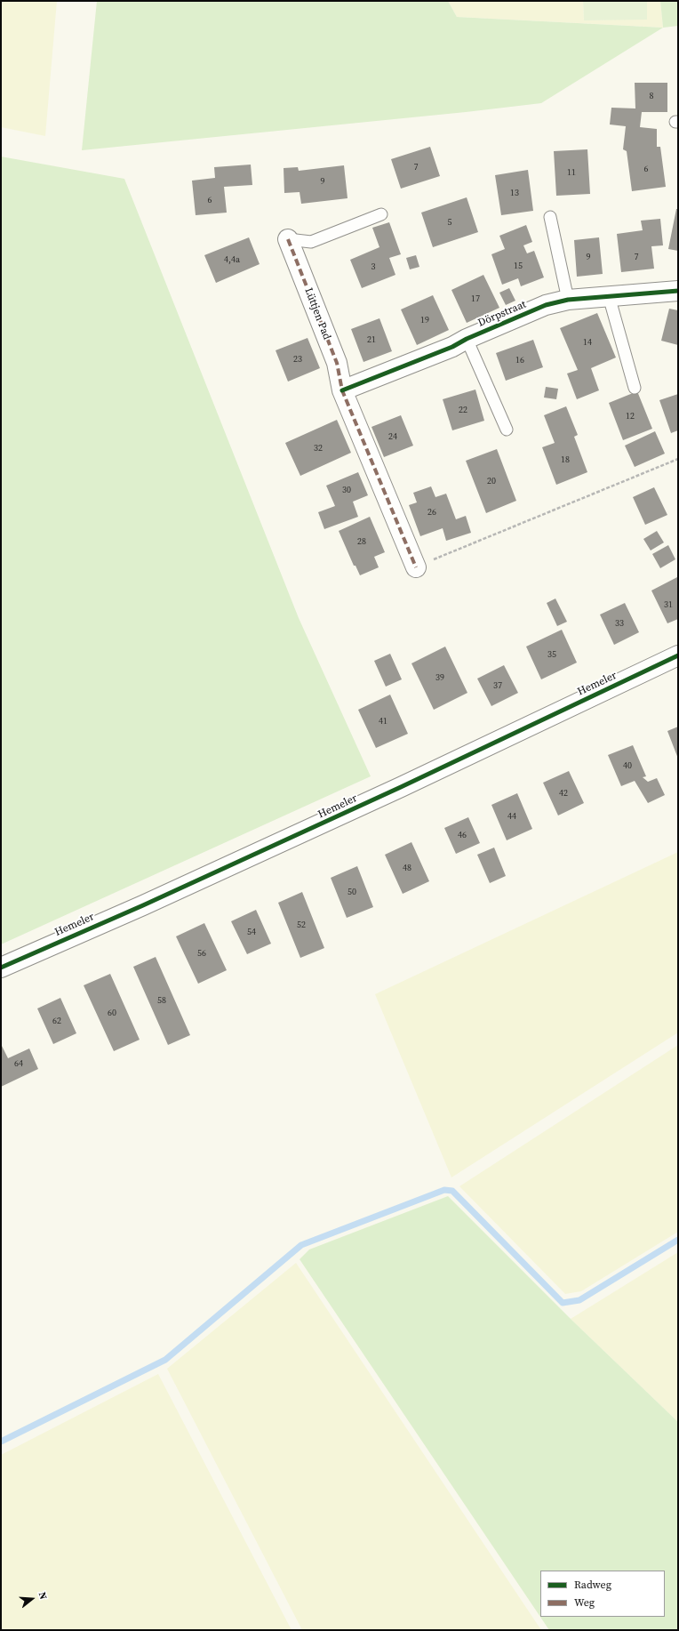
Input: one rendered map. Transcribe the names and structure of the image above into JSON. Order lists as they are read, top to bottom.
{
  "streets": {
    "street": ["Lüttjen Pad", "Dörpstraat", "Hemeler"]
  },
  "crossings": [
    ["Lüttjen Pad", "Dörpstraat"]
  ],
  "house_numbers": [
    "8",
    "7",
    "6",
    "11",
    "9",
    "13",
    "6",
    "5",
    "9",
    "7",
    "4,4a",
    "15",
    "3",
    "17",
    "19",
    "21",
    "14",
    "23",
    "16",
    "22",
    "12",
    "24",
    "32",
    "18",
    "20",
    "30",
    "26",
    "28",
    "31",
    "33",
    "35",
    "39",
    "37",
    "41",
    "40",
    "42",
    "44",
    "46",
    "48",
    "50",
    "52",
    "54",
    "56",
    "58",
    "60",
    "62",
    "64"
  ],
  "legend": ["Radweg", "Weg"],
  "north": "right"
}
